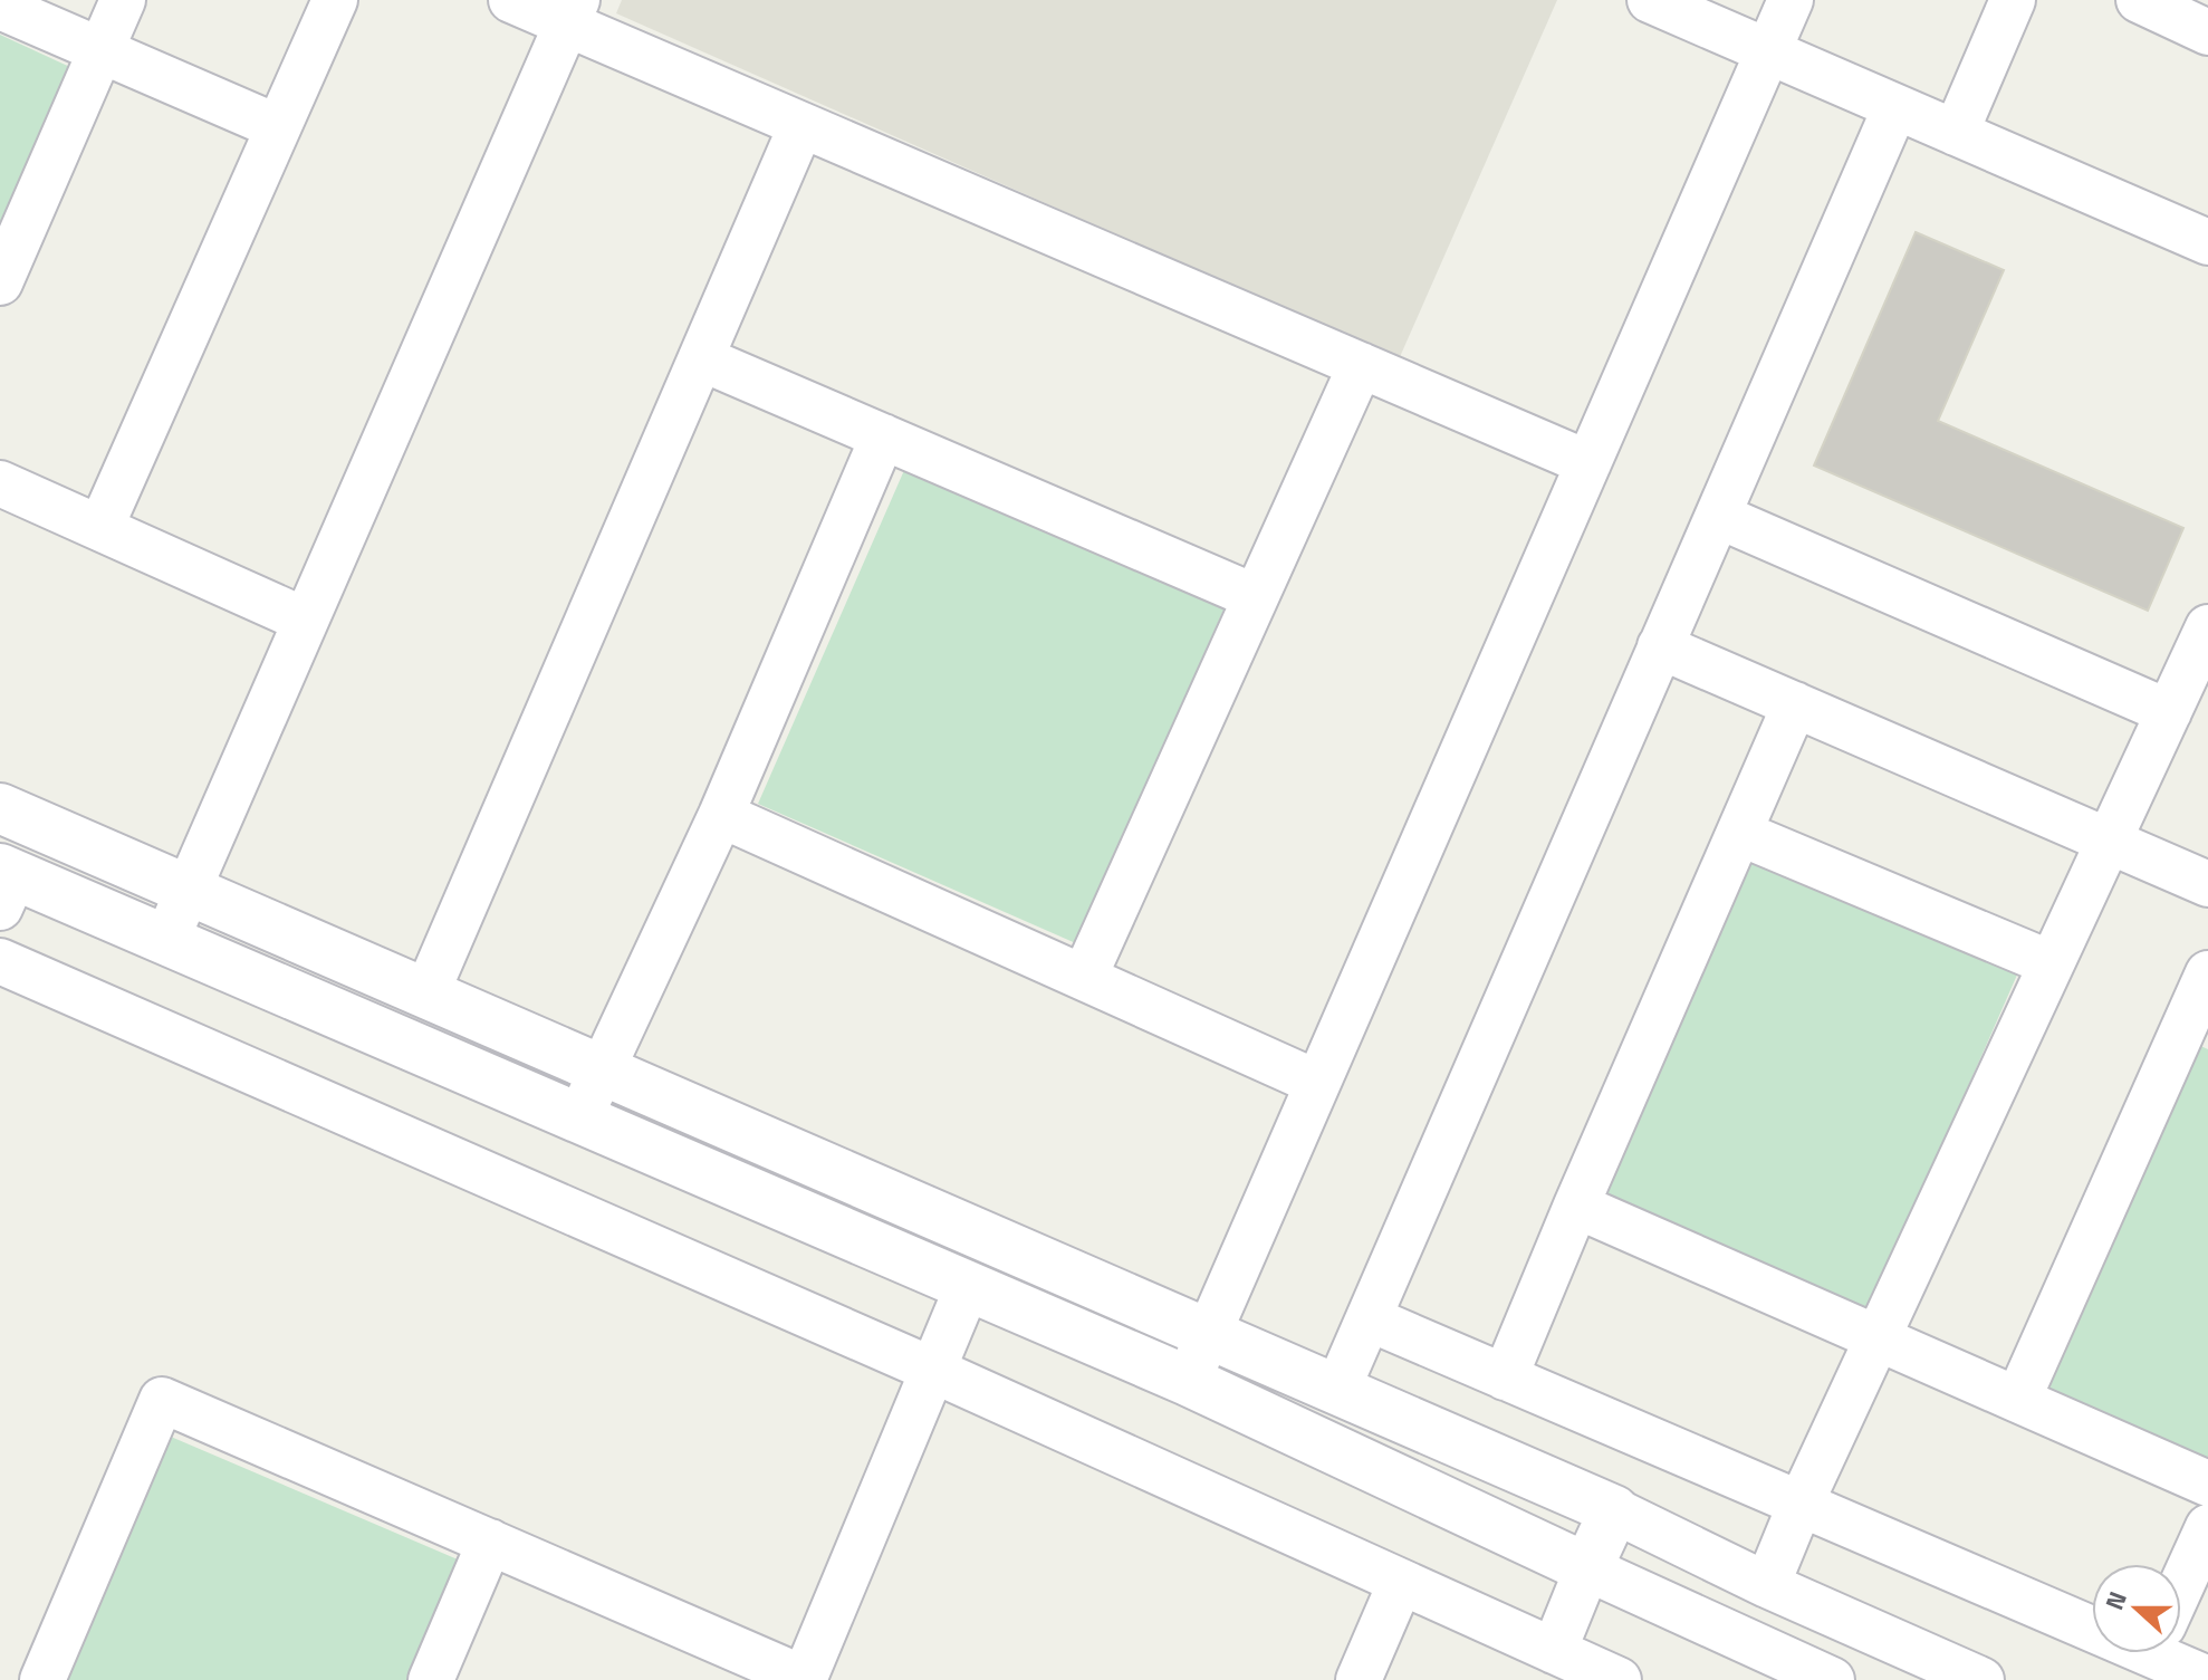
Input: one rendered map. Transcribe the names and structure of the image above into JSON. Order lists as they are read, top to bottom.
{
  "north": "left"
}
